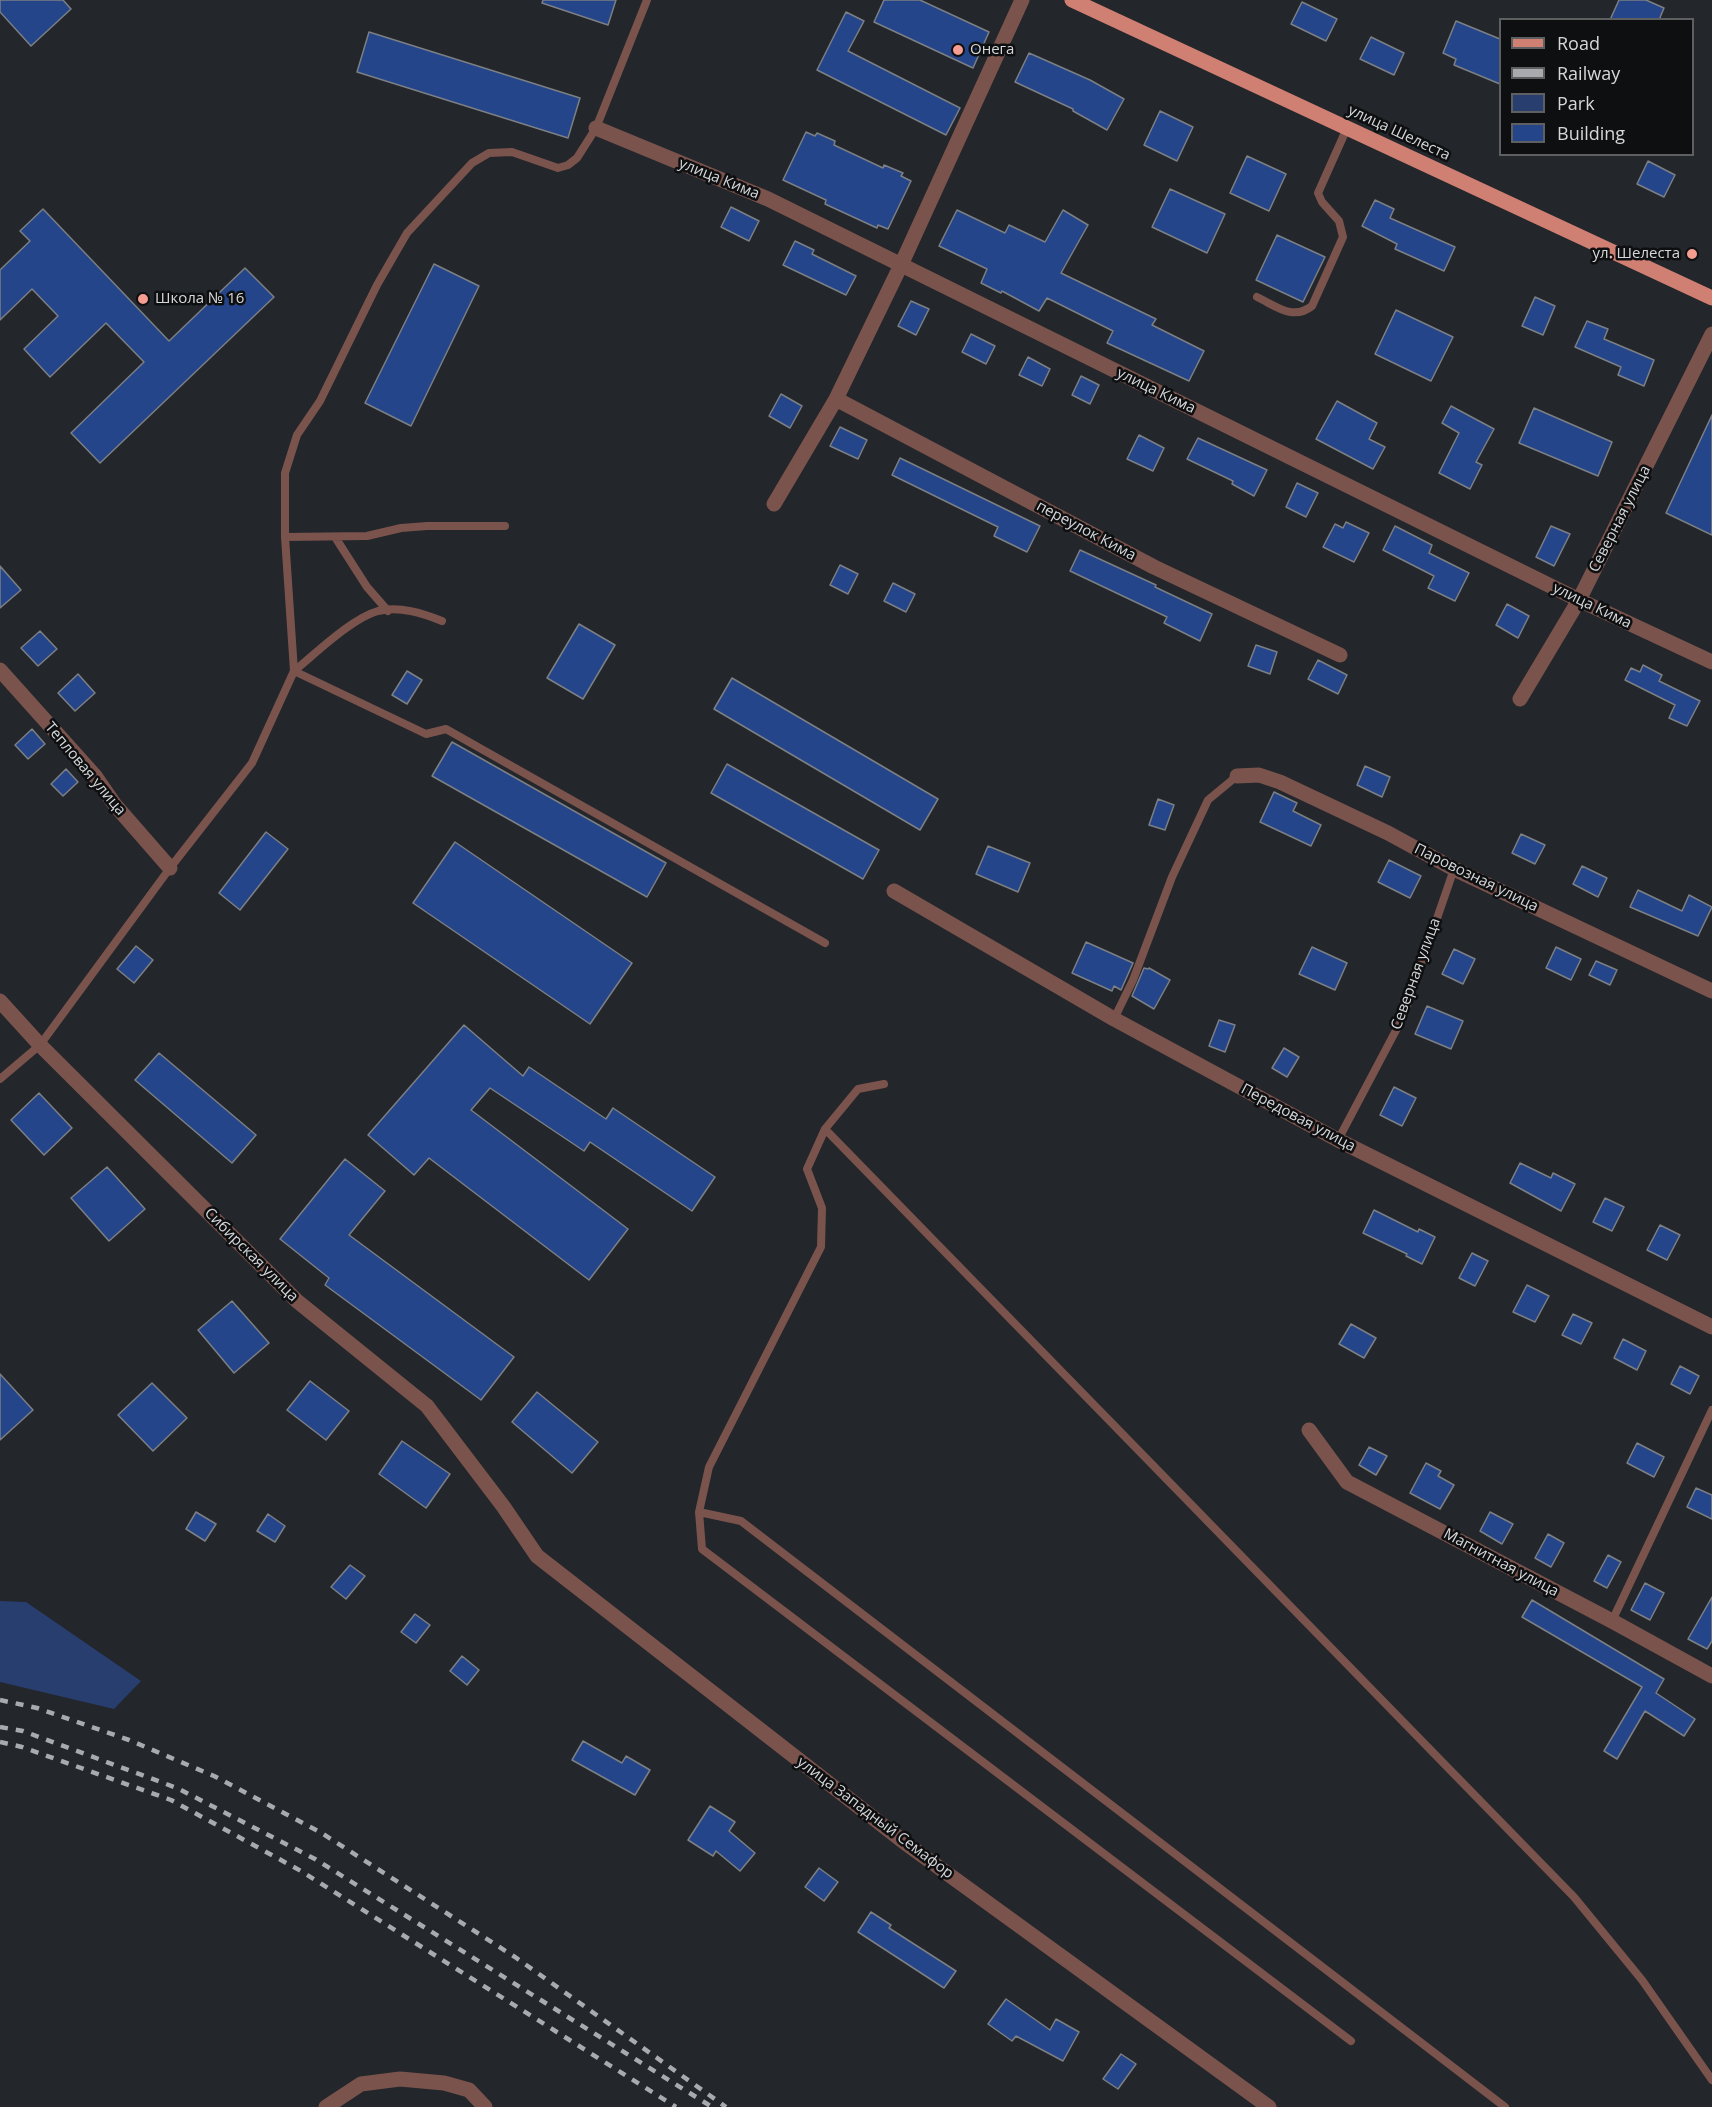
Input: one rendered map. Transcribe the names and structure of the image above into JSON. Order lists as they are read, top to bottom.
{
  "streets": {
    "main road": ["улица Шелеста"],
    "street": [
      "улица Кима",
      "Северная улица",
      "переулок Кима",
      "Тепловая улица",
      "Паровозная улица",
      "Передовая улица",
      "Сибирская улица",
      "Магнитная улица",
      "улица Западный Семафор"
    ]
  },
  "crossings": [
    ["улица Кима", "Северная улица"],
    ["Северная улица", "Паровозная улица"],
    ["Северная улица", "Передовая улица"],
    ["Сибирская улица", "улица Западный Семафор"]
  ],
  "places": ["Онега", "ул. Шелеста", "Школа № 16"],
  "legend": [
    "Road",
    "Railway",
    "Park",
    "Building"
  ]
}
